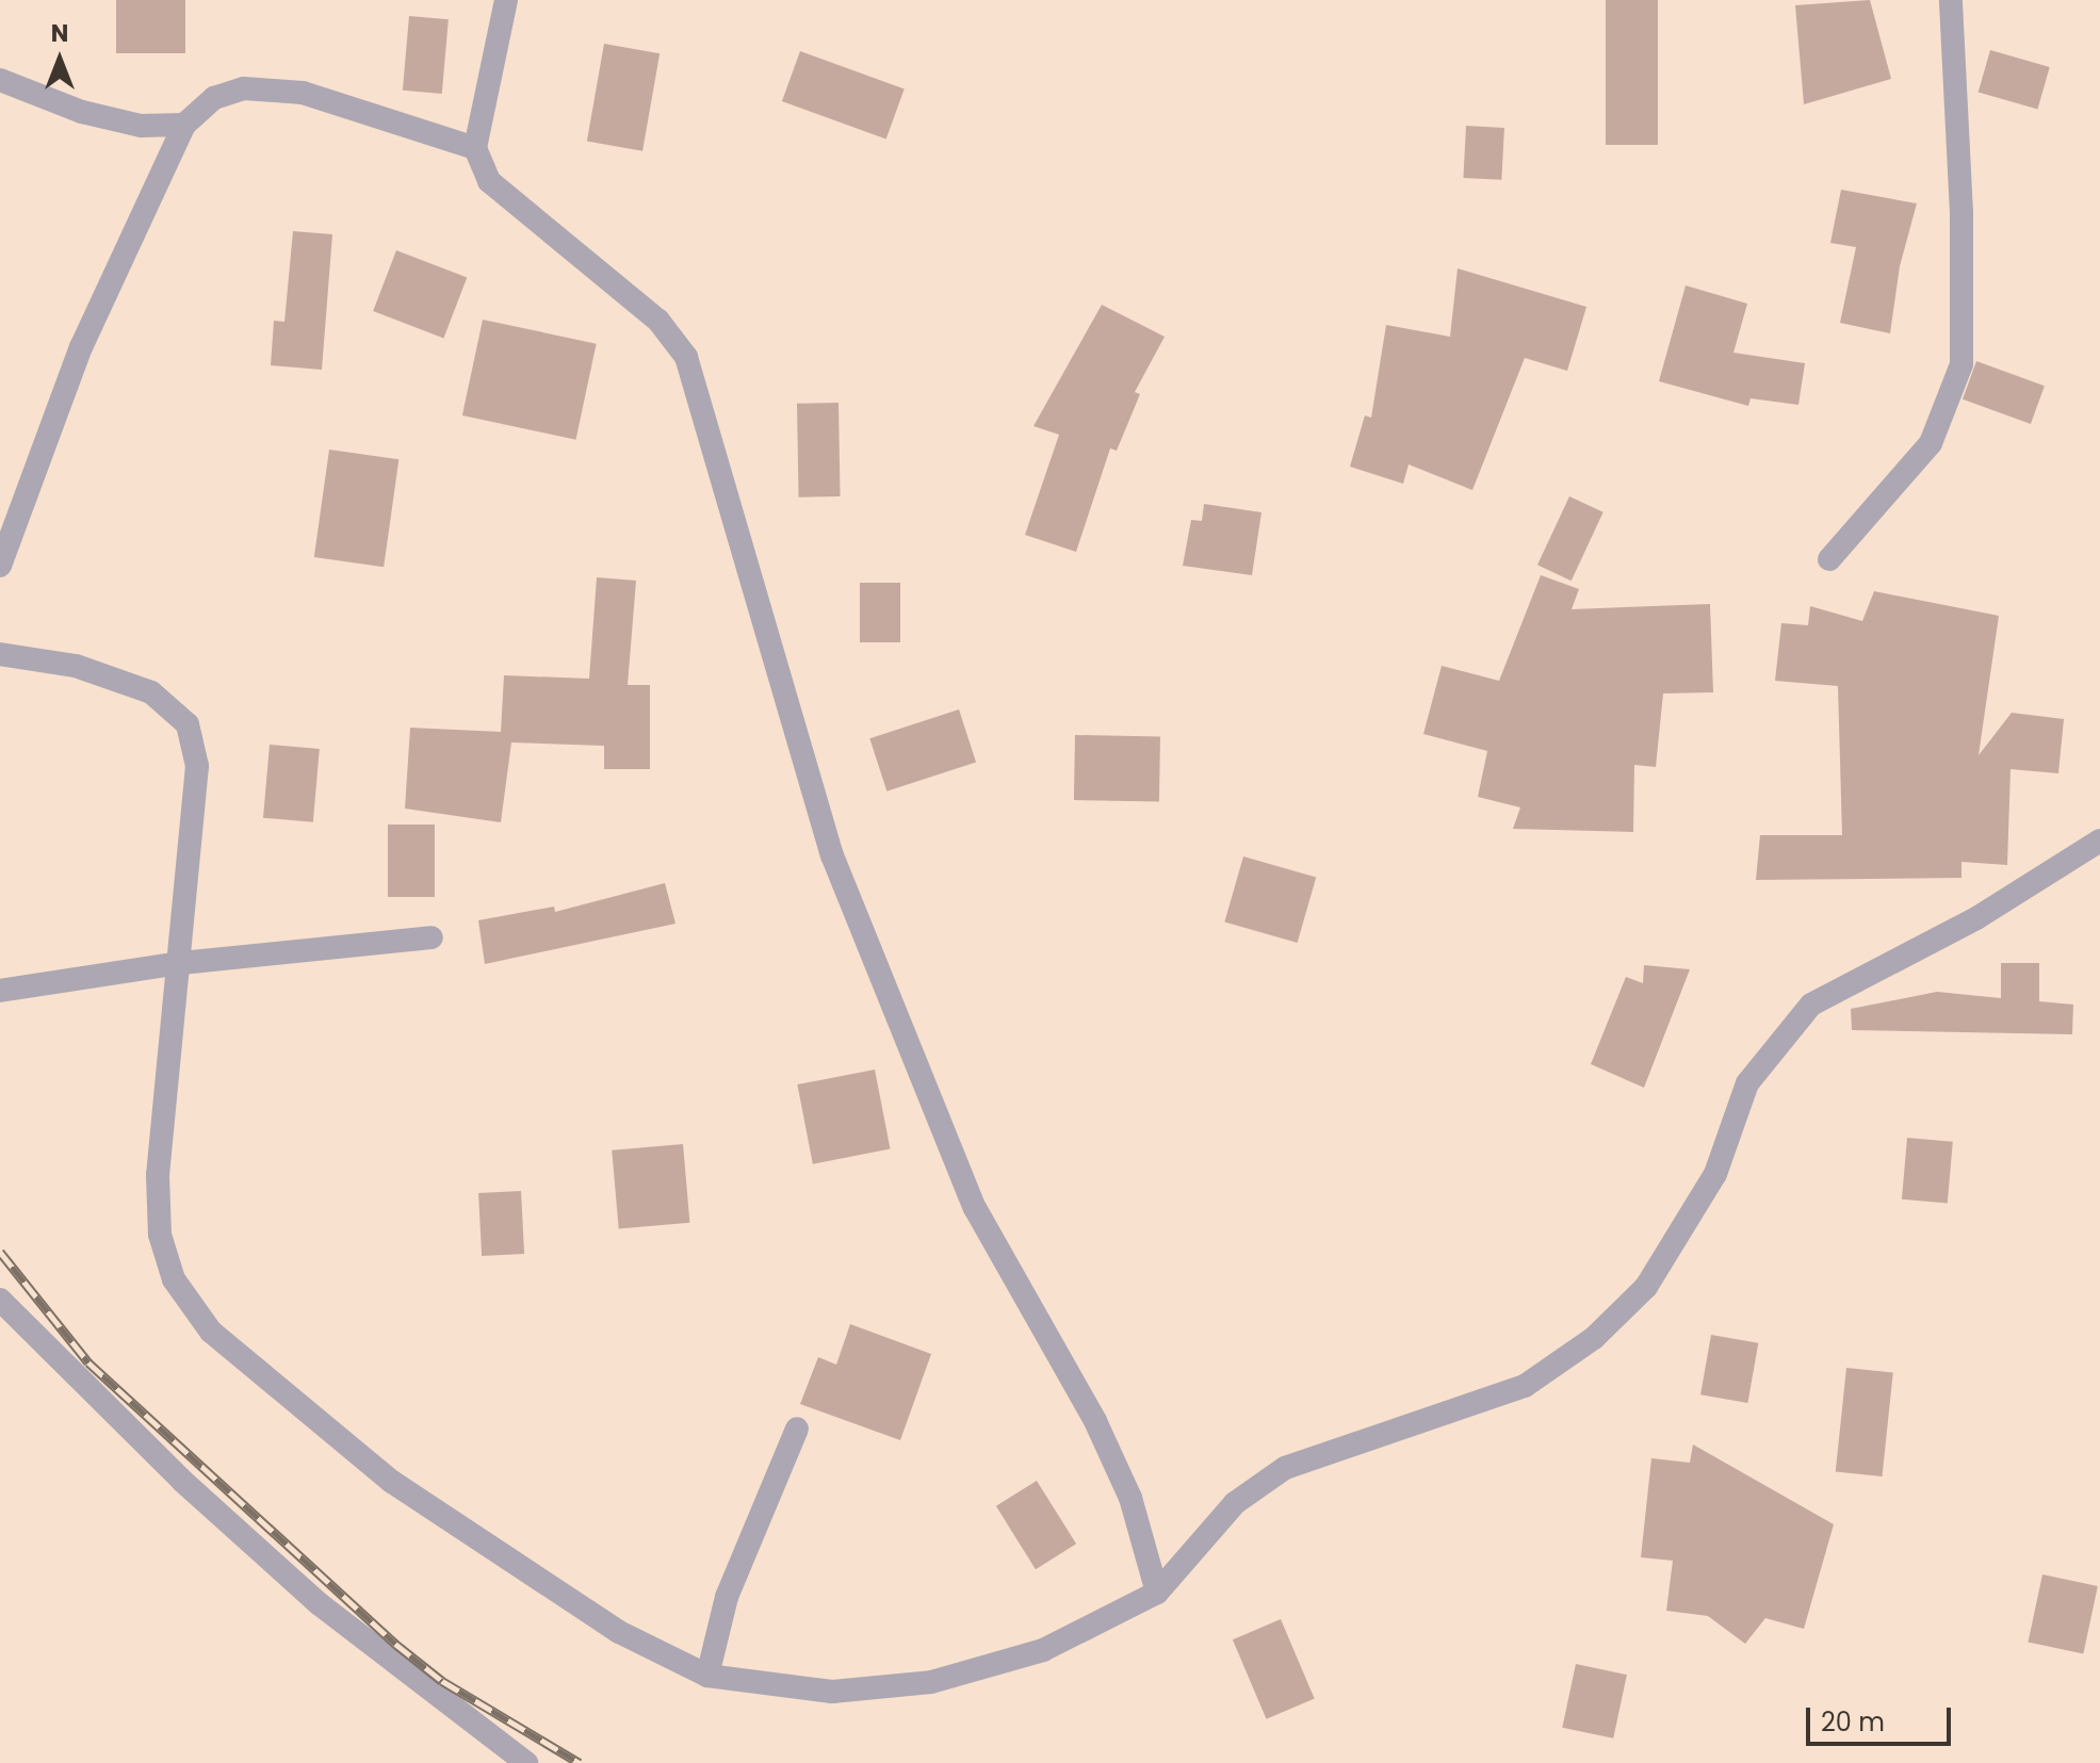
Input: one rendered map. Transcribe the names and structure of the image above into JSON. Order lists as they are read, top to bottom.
{
  "scale_bar": "20 m",
  "north": "top"
}
